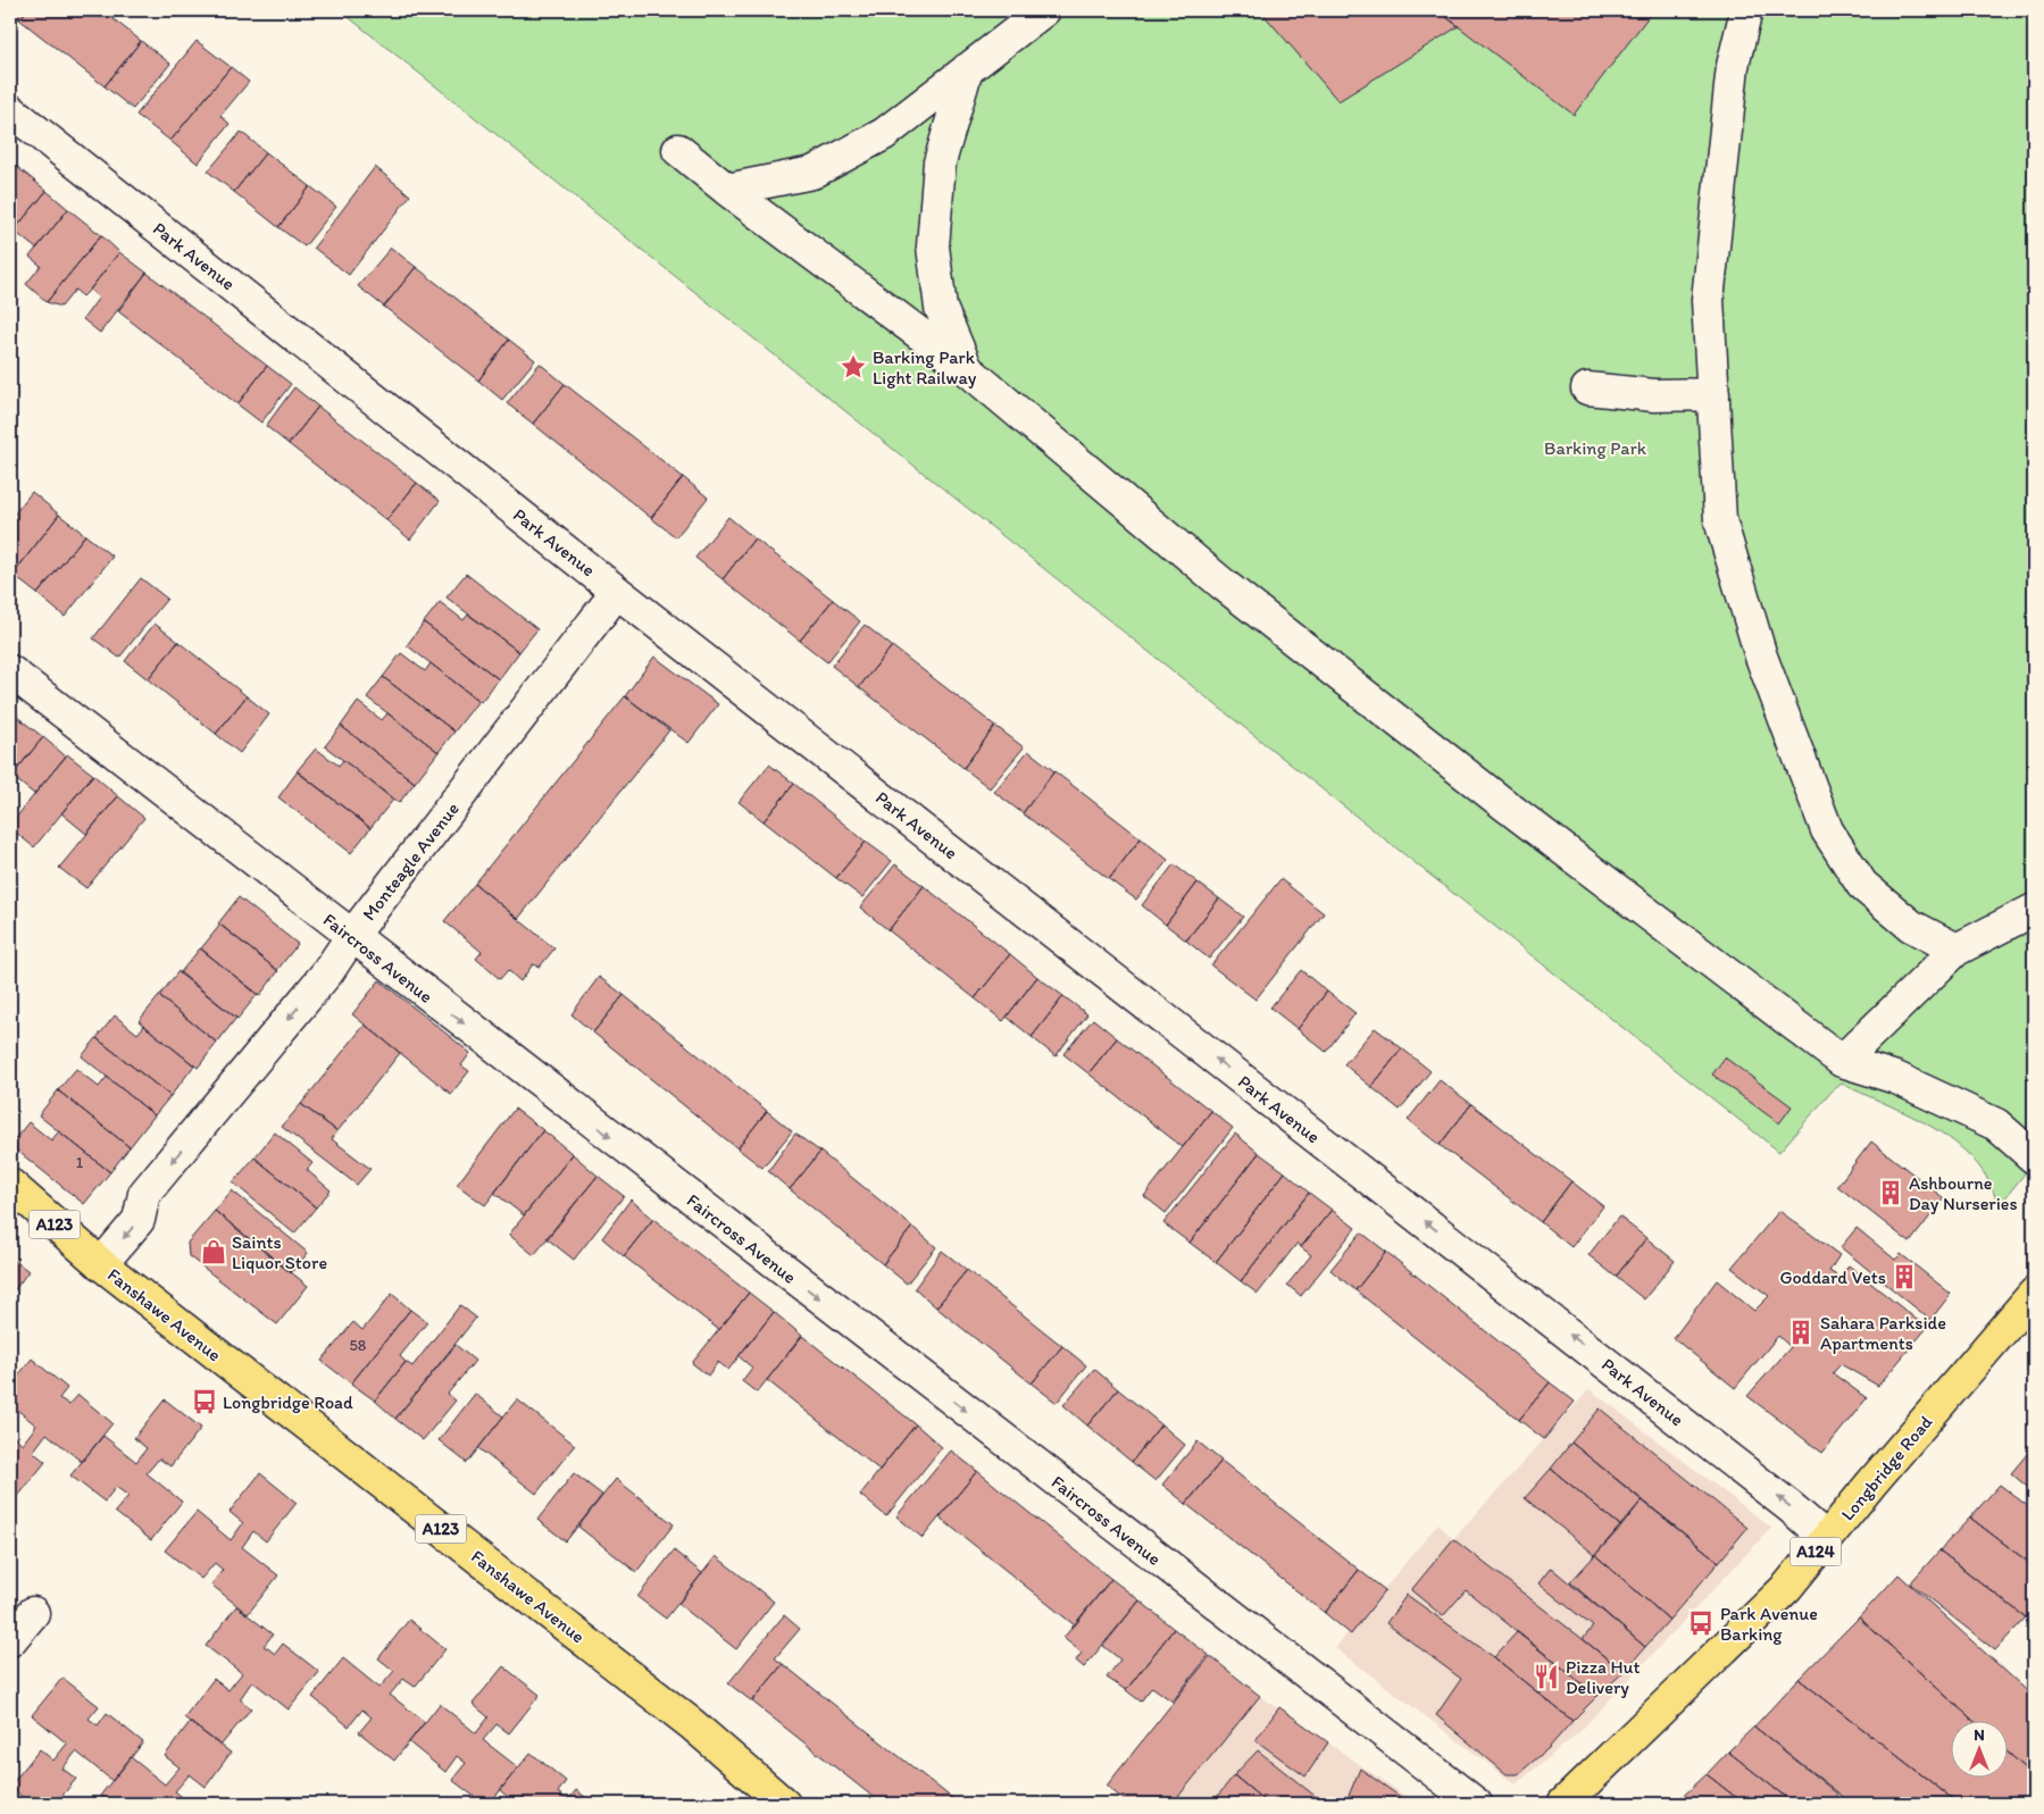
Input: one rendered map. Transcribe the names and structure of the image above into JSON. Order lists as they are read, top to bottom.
{
  "streets": {
    "main road": [
      "A123",
      "Fanshawe Avenue",
      "Longbridge Road",
      "A124"
    ],
    "street": ["Park Avenue", "Monteagle Avenue", "Faircross Avenue"]
  },
  "crossings": [
    ["Park Avenue", "Monteagle Avenue"],
    ["Park Avenue", "Longbridge Road"],
    ["Monteagle Avenue", "Faircross Avenue"],
    ["Monteagle Avenue", "Fanshawe Avenue"]
  ],
  "one_way": ["Park Avenue", "Monteagle Avenue", "Faircross Avenue"],
  "parks": ["Barking Park"],
  "places": {
    "place": ["Barking Park Light Railway"],
    "building": ["Ashbourne Day Nurseries", "Goddard Vets", "Sahara Parkside Apartments"],
    "shop": ["Saints Liquor Store"],
    "bus stop": ["Longbridge Road", "Park Avenue Barking"],
    "restaurant": ["Pizza Hut Delivery"]
  },
  "house_numbers": ["1", "58"],
  "north": "top"
}
